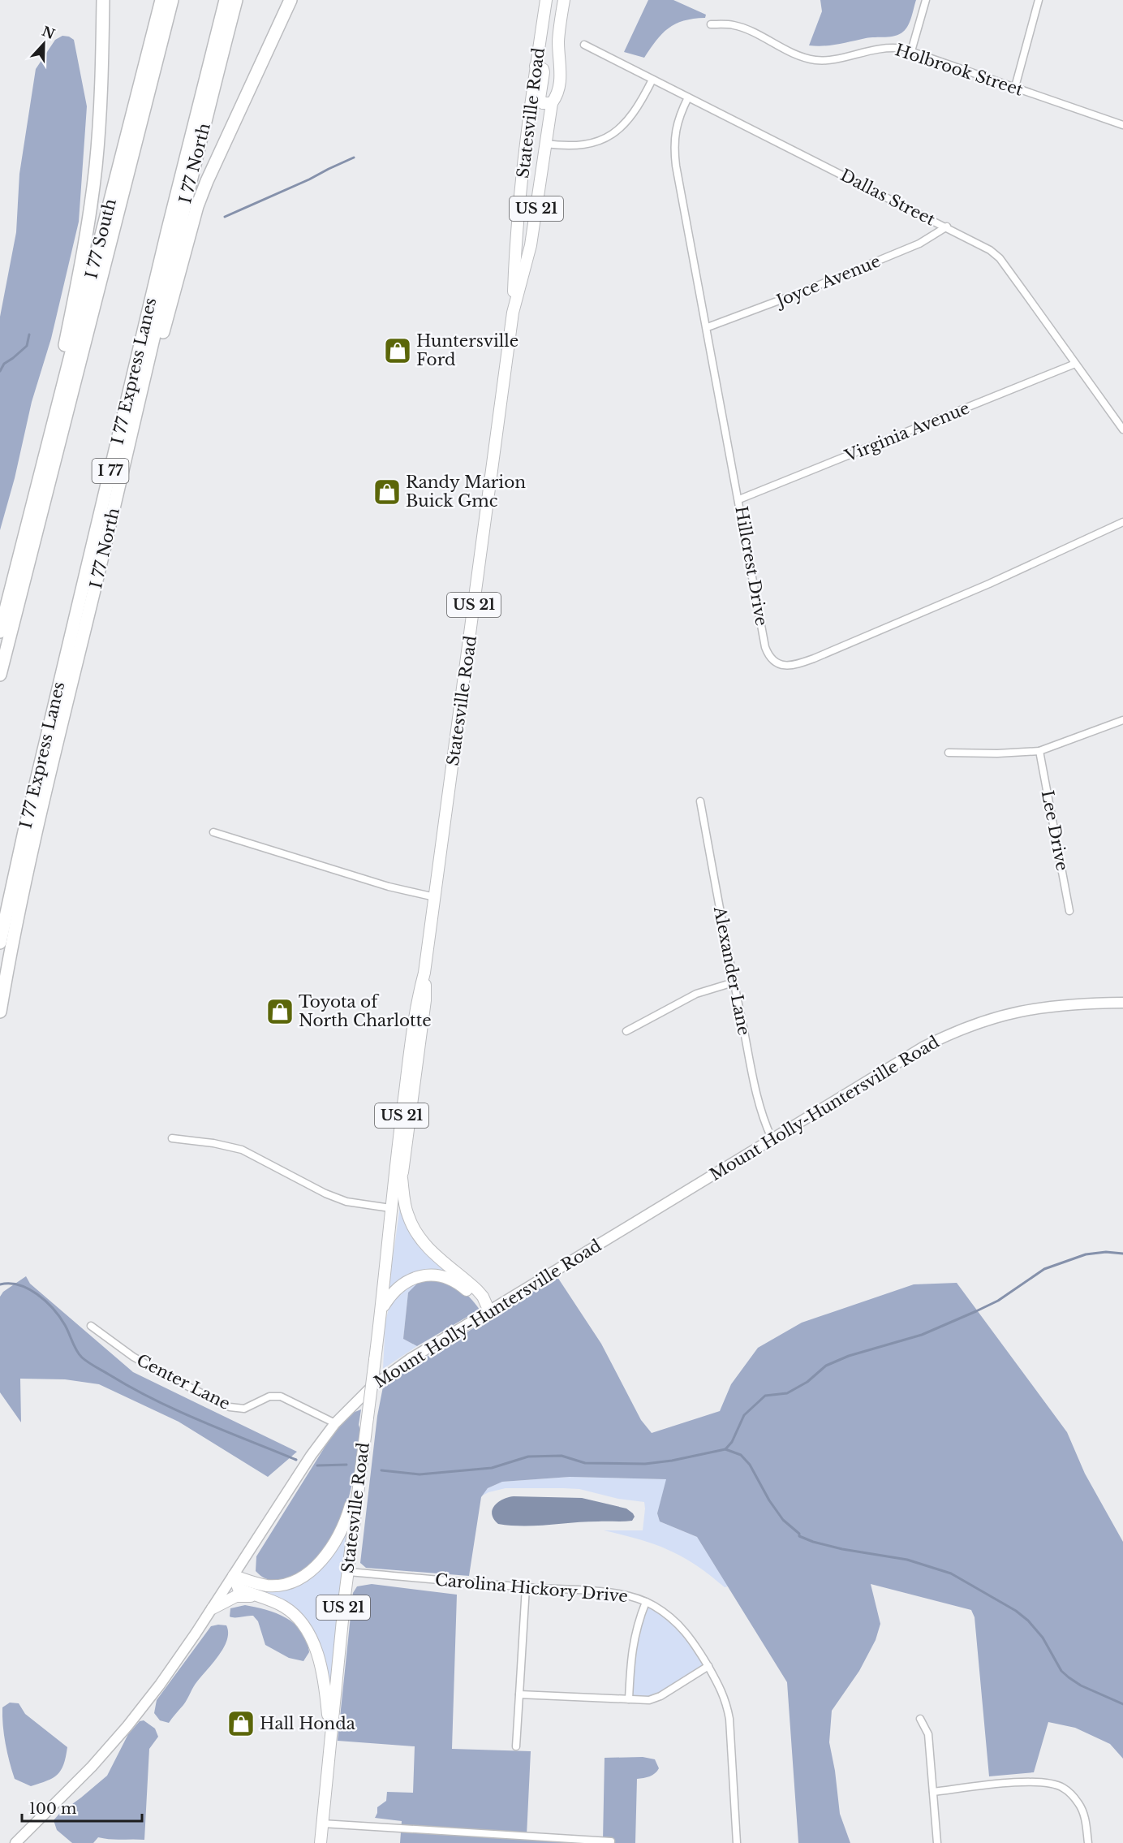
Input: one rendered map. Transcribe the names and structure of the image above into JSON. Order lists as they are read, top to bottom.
{
  "streets": {
    "highway": [
      "I 77 North",
      "I 77 South",
      "I 77 Express Lanes",
      "I 77"
    ],
    "main road": ["Statesville Road", "US 21", "Mount Holly-Huntersville Road"],
    "street": [
      "Holbrook Street",
      "Dallas Street",
      "Joyce Avenue",
      "Virginia Avenue",
      "Hillcrest Drive",
      "Lee Drive",
      "Alexander Lane",
      "Center Lane",
      "Carolina Hickory Drive"
    ]
  },
  "crossings": [
    ["Statesville Road", "Carolina Hickory Drive"],
    ["Dallas Street", "Joyce Avenue"],
    ["Dallas Street", "Virginia Avenue"],
    ["Dallas Street", "Hillcrest Drive"],
    ["Joyce Avenue", "Hillcrest Drive"],
    ["Virginia Avenue", "Hillcrest Drive"],
    ["Alexander Lane", "Mount Holly-Huntersville Road"],
    ["Mount Holly-Huntersville Road", "Center Lane"]
  ],
  "places": {
    "shop": [
      "Huntersville Ford",
      "Randy Marion Buick Gmc",
      "Toyota of North Charlotte",
      "Hall Honda"
    ]
  },
  "scale_bar": "100 m",
  "north": "top"
}
